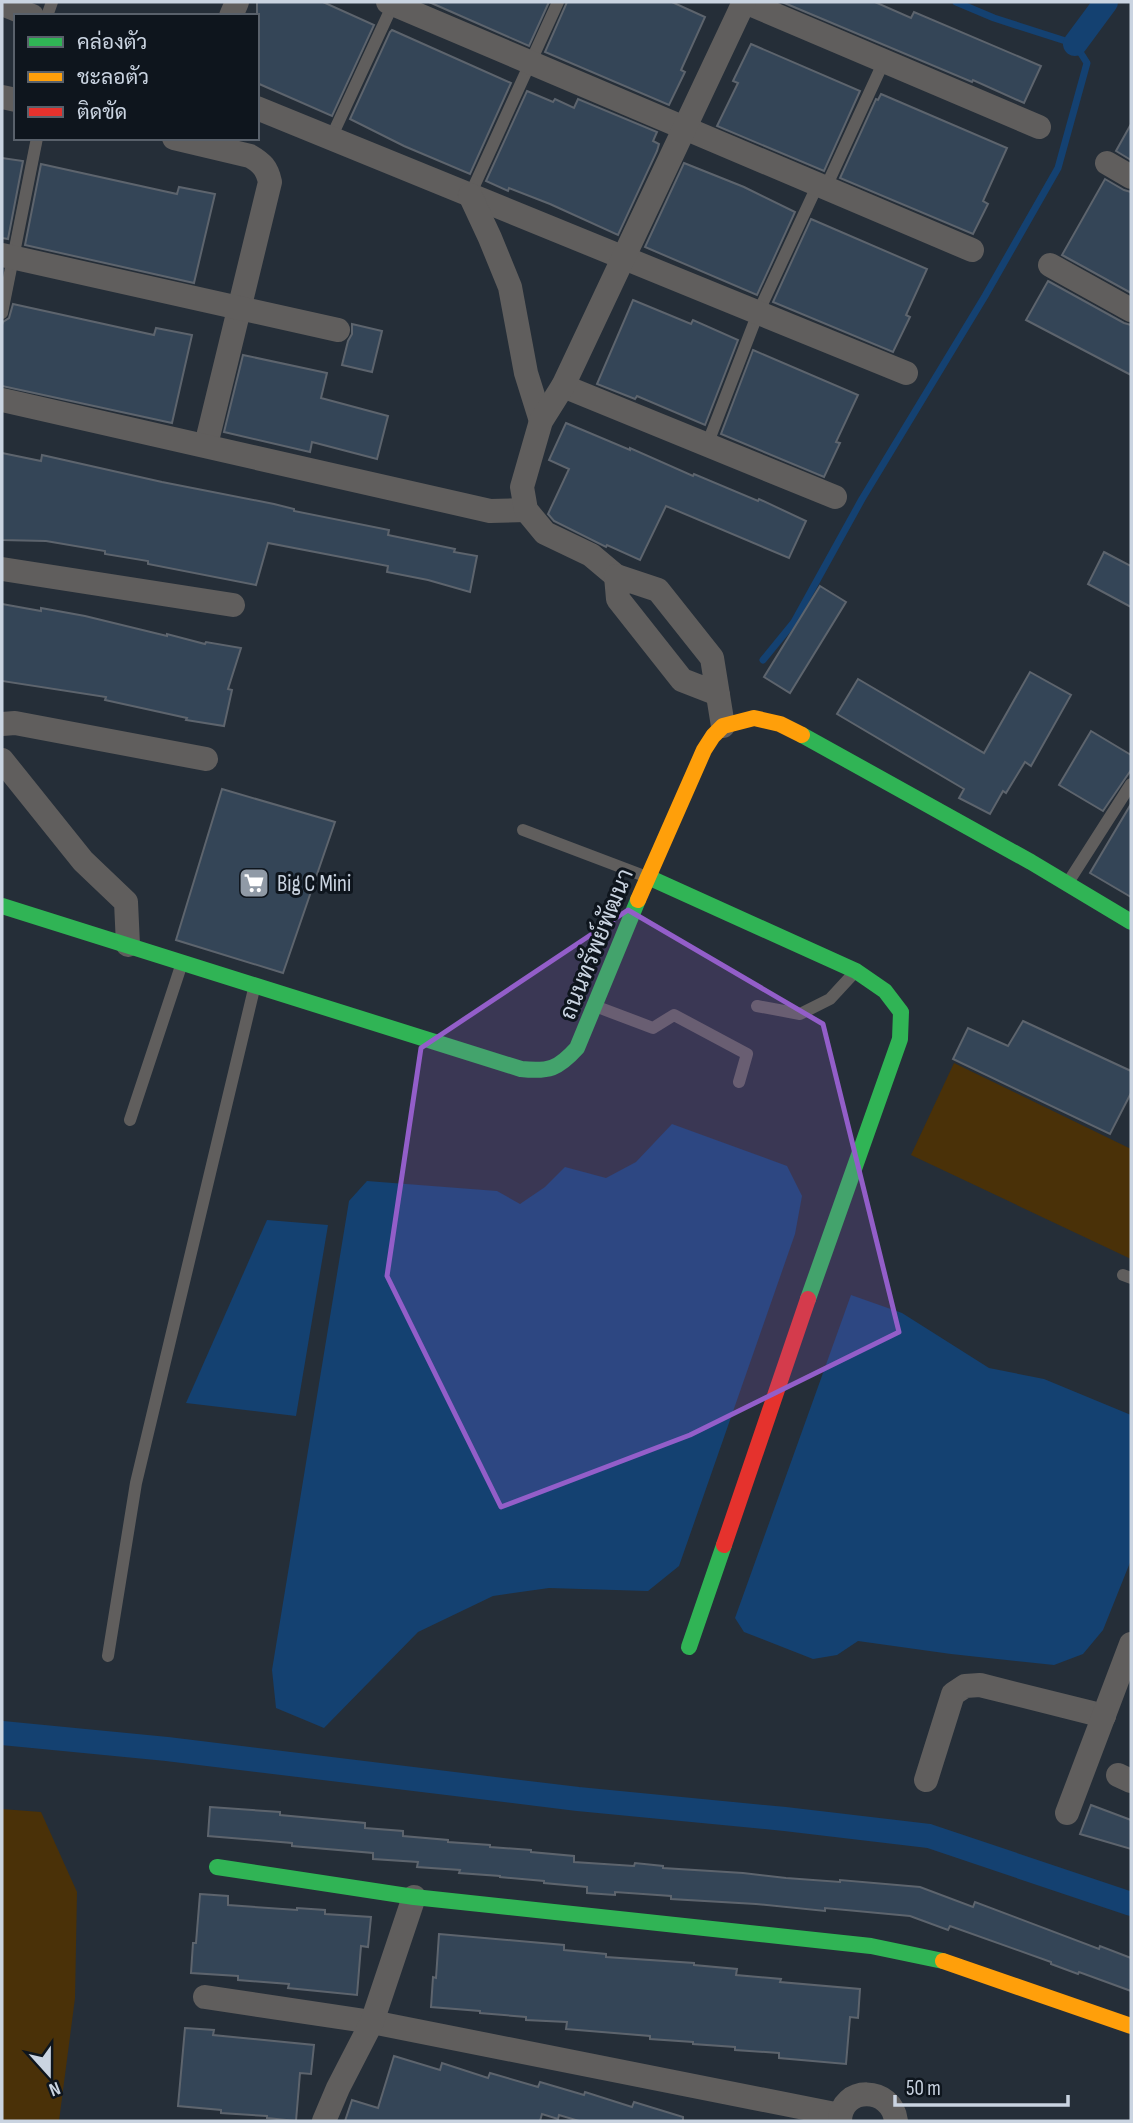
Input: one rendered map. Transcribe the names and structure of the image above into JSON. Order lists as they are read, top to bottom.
{
  "streets": {
    "street": ["ถนนทรัพย์พัฒนา"]
  },
  "places": {
    "supermarket": ["Big C Mini"]
  },
  "legend": ["คล่องตัว", "ชะลอตัว", "ติดขัด"],
  "scale_bar": "50 m",
  "north": "bottom"
}
